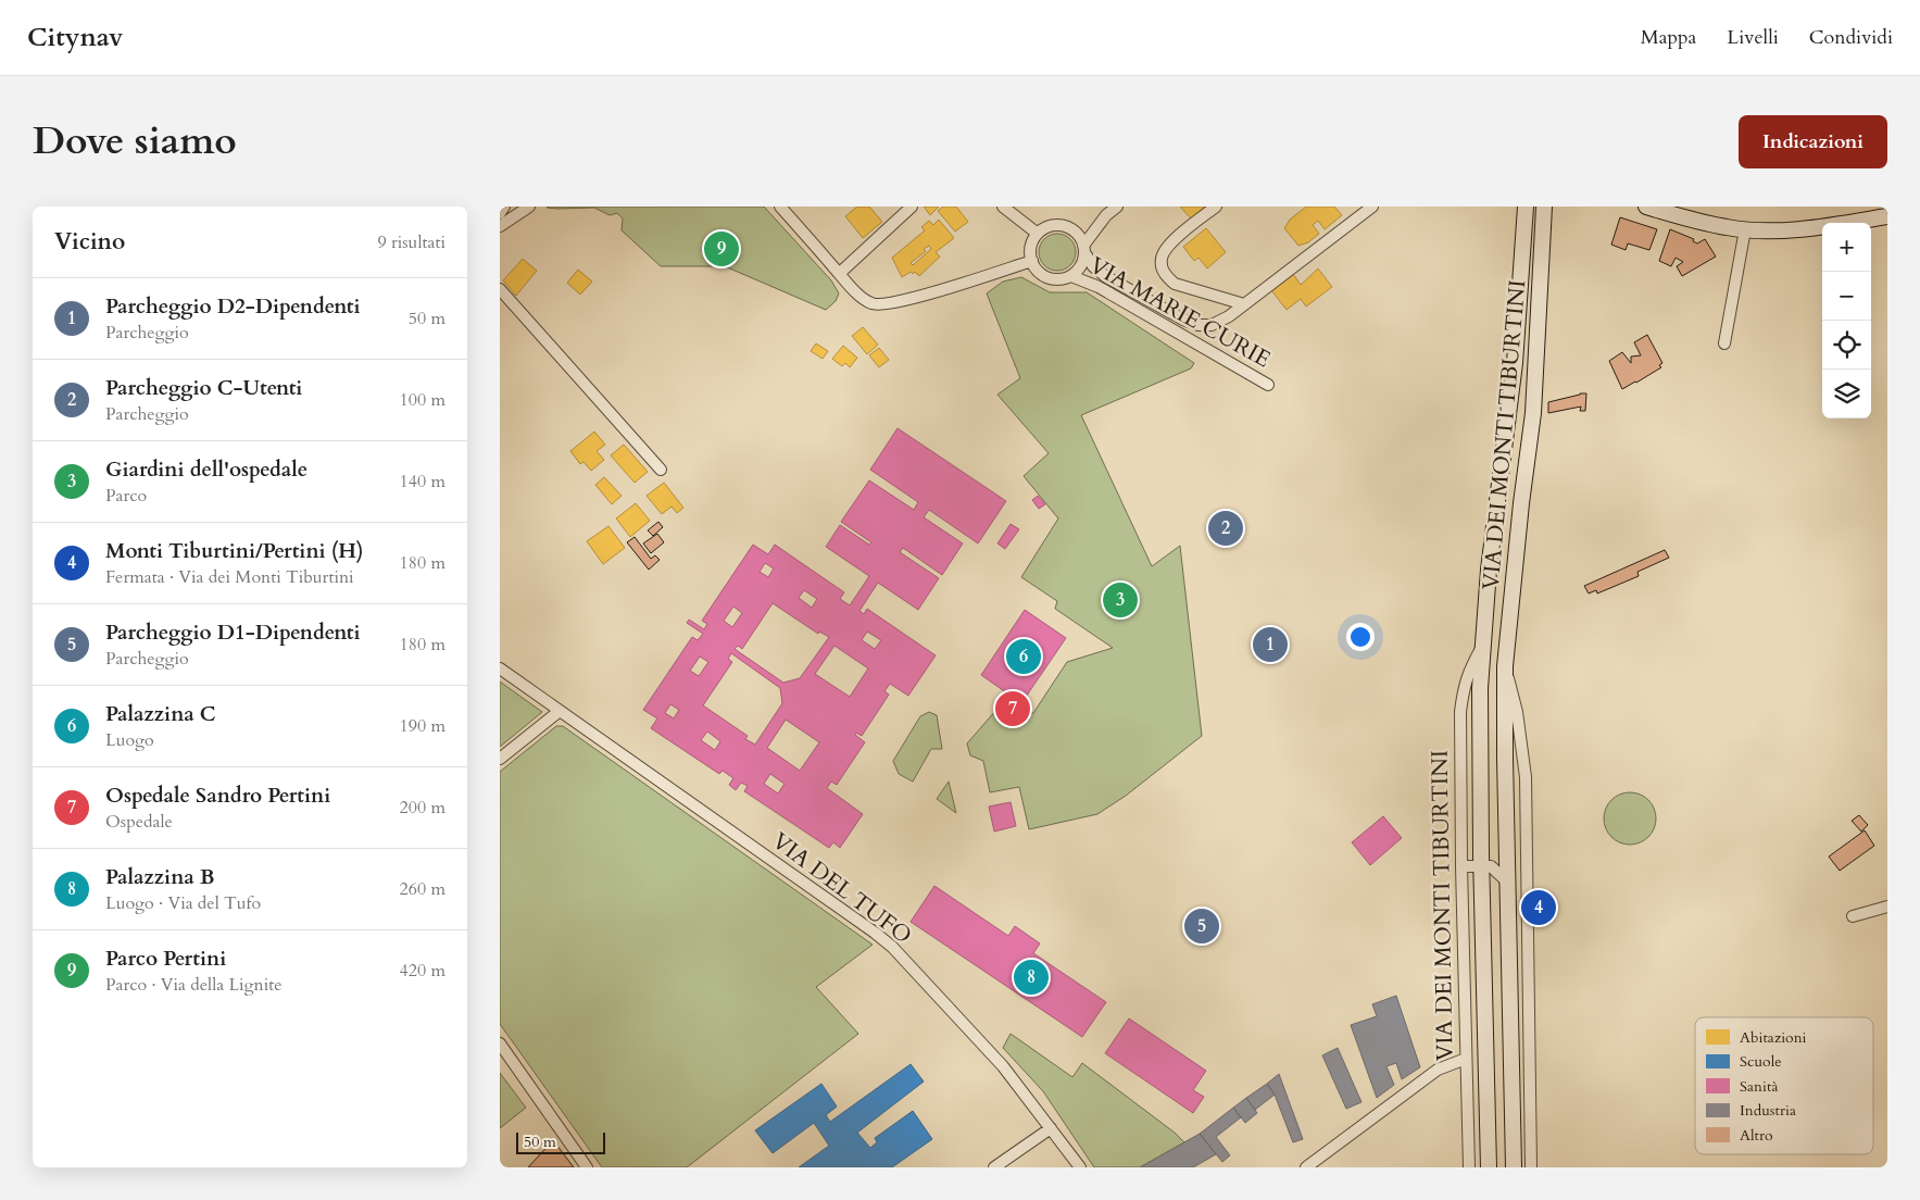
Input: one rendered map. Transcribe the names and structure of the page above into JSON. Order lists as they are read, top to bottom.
{
  "streets": {
    "main road": ["VIA DEI MONTI TIBURTINI"],
    "street": ["VIA MARIE CURIE", "VIA DEL TUFO"]
  },
  "legend": [
    "Abitazioni",
    "Scuole",
    "Sanità",
    "Industria",
    "Altro"
  ],
  "scale_bar": "50 m",
  "page": {
    "header": "Citynav",
    "nav": ["Mappa", "Livelli", "Condividi"],
    "title": "Dove siamo",
    "buttons": "Indicazioni",
    "heading": ["Vicino", "9 risultati"],
    "map_buttons": ["+", "−"],
    "pins": [
      "9",
      "2",
      "3",
      "1",
      "6",
      "7",
      "4",
      "5",
      "8"
    ],
    "list": [
      {
        "mark": "1",
        "name": "Parcheggio D2-Dipendenti",
        "note": "Parcheggio",
        "value": "50 m"
      },
      {
        "mark": "2",
        "name": "Parcheggio C-Utenti",
        "note": "Parcheggio",
        "value": "100 m"
      },
      {
        "mark": "3",
        "name": "Giardini dell'ospedale",
        "note": "Parco",
        "value": "140 m"
      },
      {
        "mark": "4",
        "name": "Monti Tiburtini/Pertini (H)",
        "note": "Fermata · Via dei Monti Tiburtini",
        "value": "180 m"
      },
      {
        "mark": "5",
        "name": "Parcheggio D1-Dipendenti",
        "note": "Parcheggio",
        "value": "180 m"
      },
      {
        "mark": "6",
        "name": "Palazzina C",
        "note": "Luogo",
        "value": "190 m"
      },
      {
        "mark": "7",
        "name": "Ospedale Sandro Pertini",
        "note": "Ospedale",
        "value": "200 m"
      },
      {
        "mark": "8",
        "name": "Palazzina B",
        "note": "Luogo · Via del Tufo",
        "value": "260 m"
      },
      {
        "mark": "9",
        "name": "Parco Pertini",
        "note": "Parco · Via della Lignite",
        "value": "420 m"
      }
    ],
    "scale": "50 m"
  }
}
